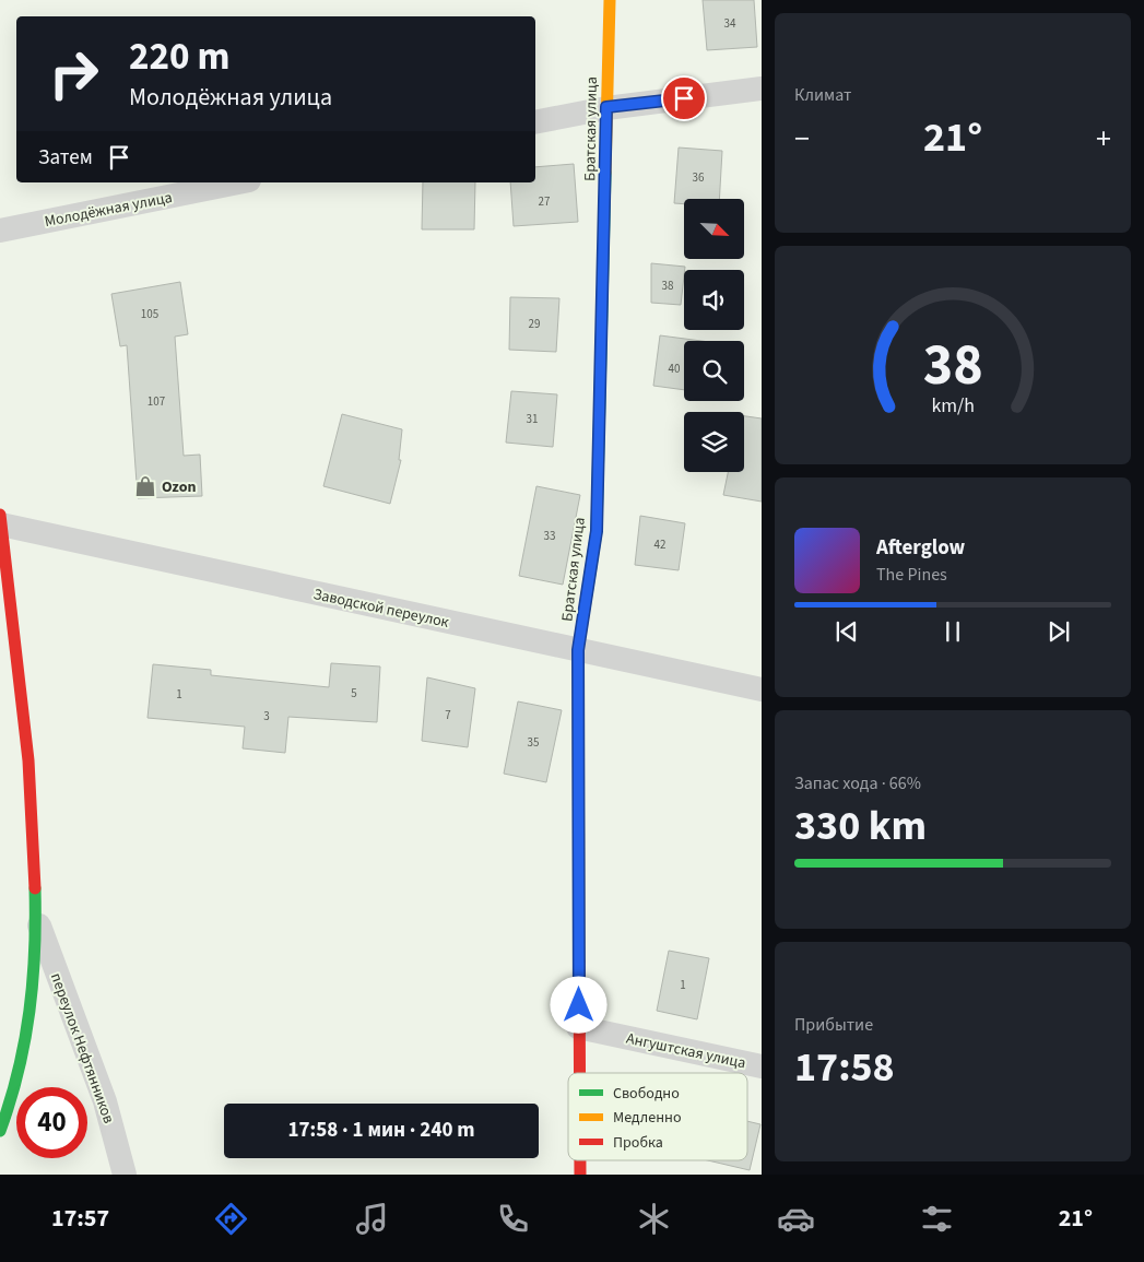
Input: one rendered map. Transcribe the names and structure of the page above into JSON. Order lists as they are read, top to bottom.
{
  "streets": {
    "street": [
      "Братская улица",
      "Молодёжная улица",
      "Заводской переулок",
      "переулок Нефтянников",
      "Ангуштская улица"
    ]
  },
  "crossings": [
    ["Братская улица", "Заводской переулок"],
    ["Братская улица", "Ангуштская улица"]
  ],
  "places": {
    "shop": ["Ozon"]
  },
  "house_numbers": [
    "34",
    "36",
    "27",
    "38",
    "105",
    "29",
    "40",
    "107",
    "31",
    "33",
    "42",
    "5",
    "1",
    "7",
    "3",
    "35",
    "1"
  ],
  "legend": ["Свободно", "Медленно", "Пробка"],
  "north": "bottom right",
  "page": {
    "tile": [
      "Климат",
      ["Запас хода · 66%", "330 km"],
      ["Прибытие", "17:58"]
    ],
    "turn": ["220 m", "Молодёжная улица"],
    "heat": ["−", "21°", "+"],
    "then": "Затем",
    "song": ["Afterglow", "The Pines"],
    "limit": "40",
    "trip": "17:58 · 1 мин · 240 m",
    "tabs": ["17:57", "21°"],
    "gauge": ["38", "km/h"]
  }
}
